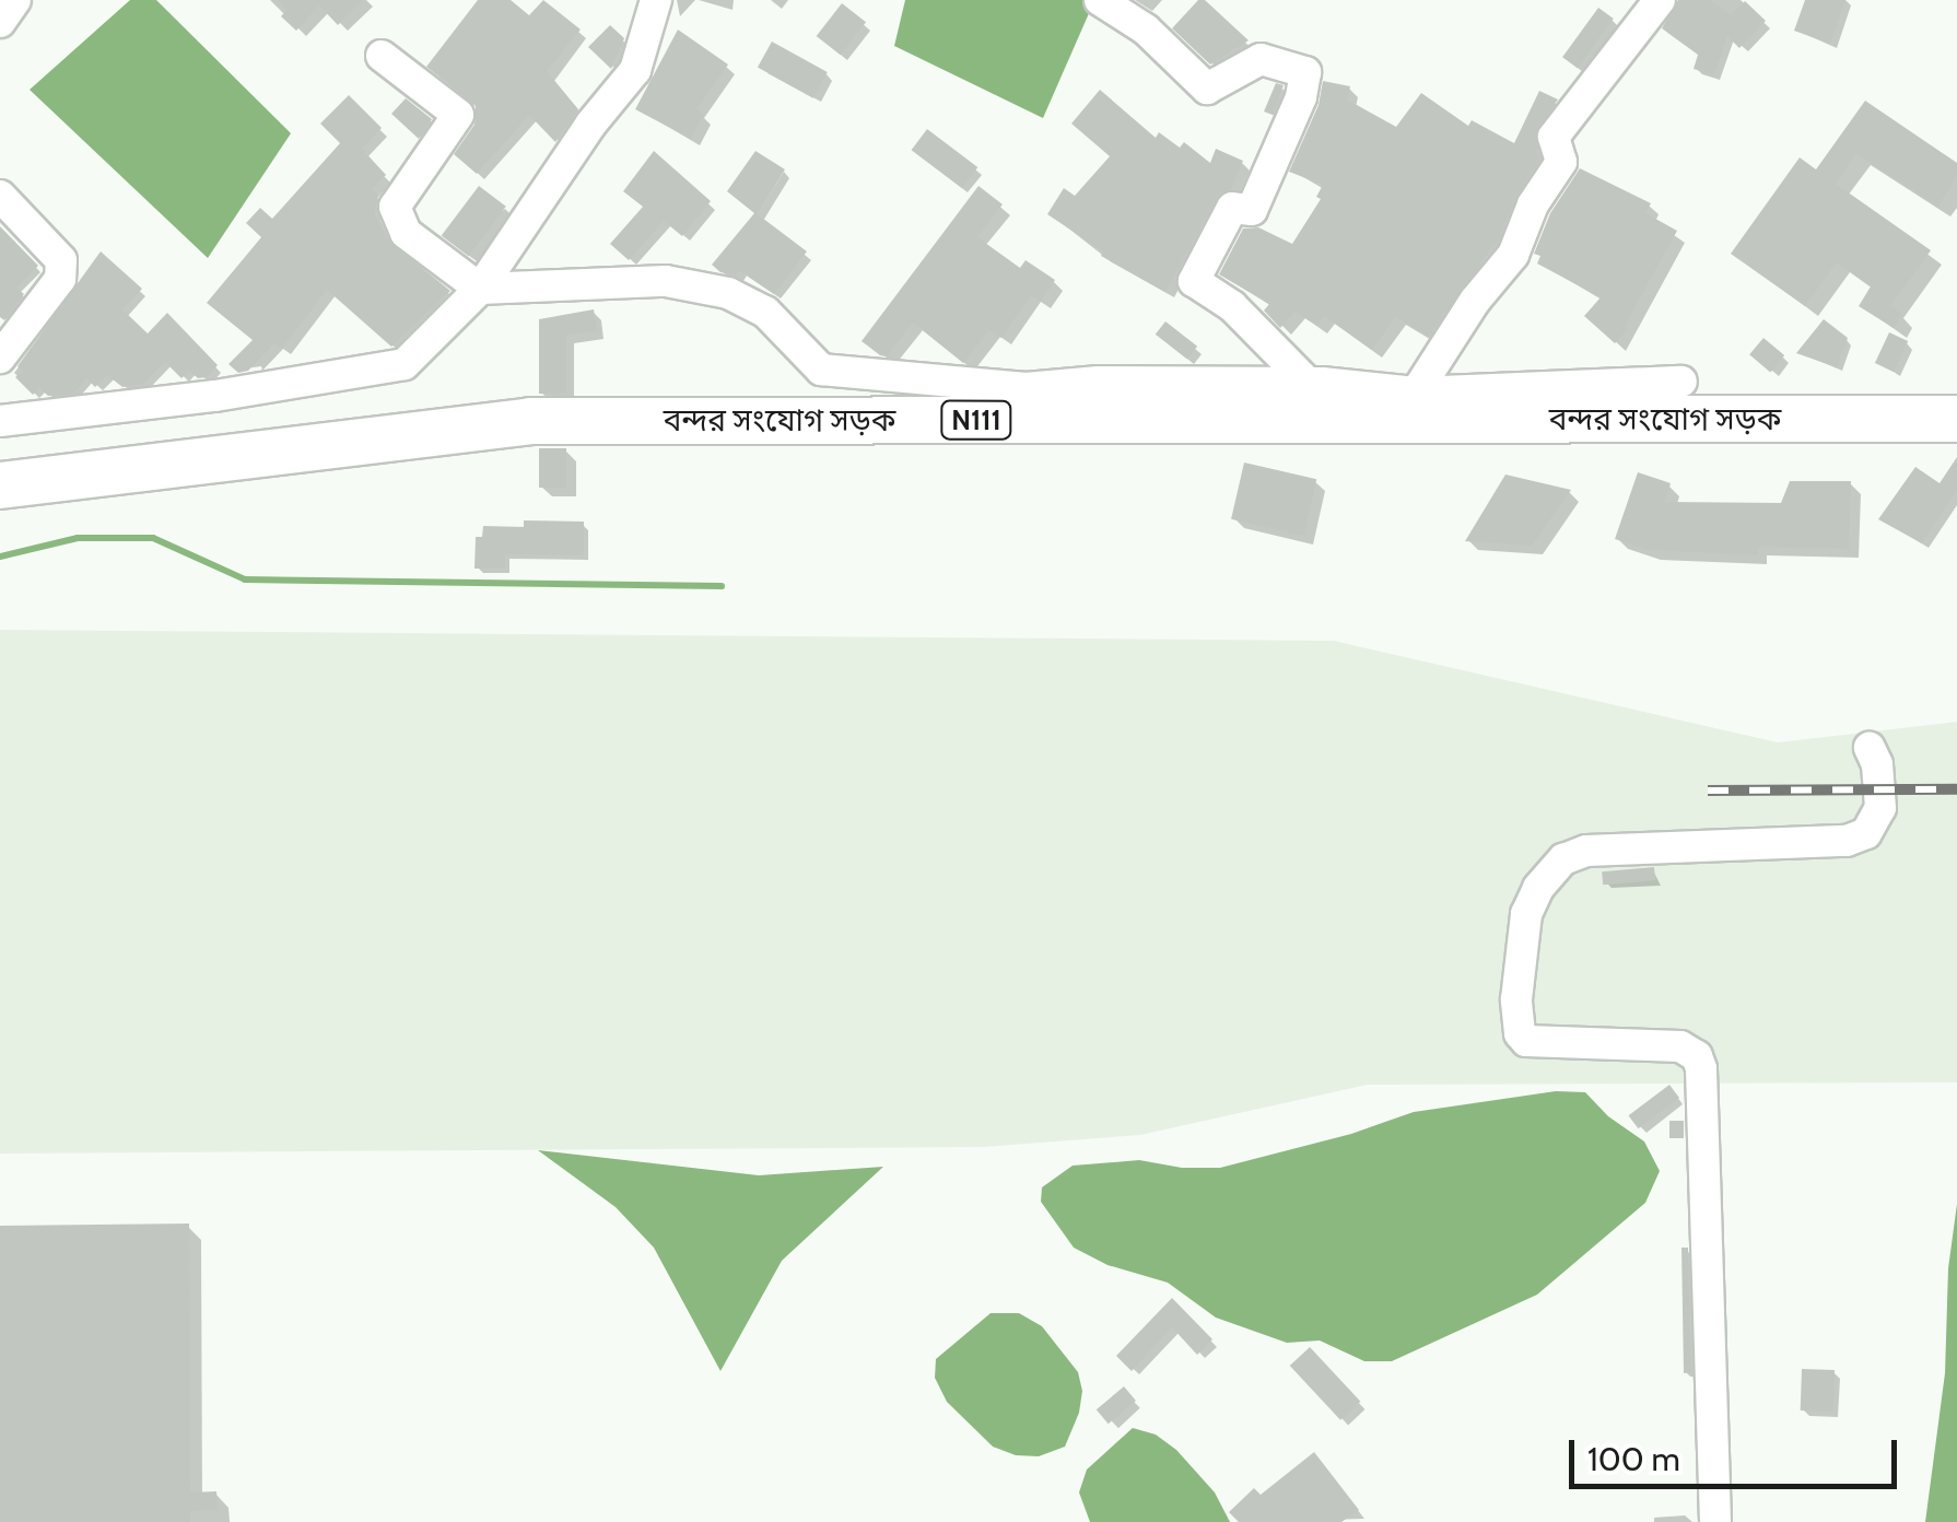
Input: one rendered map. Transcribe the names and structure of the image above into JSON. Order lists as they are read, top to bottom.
{
  "streets": {
    "highway": ["বন্দর সংযোগ সড়ক", "N111"]
  },
  "scale_bar": "100 m"
}
